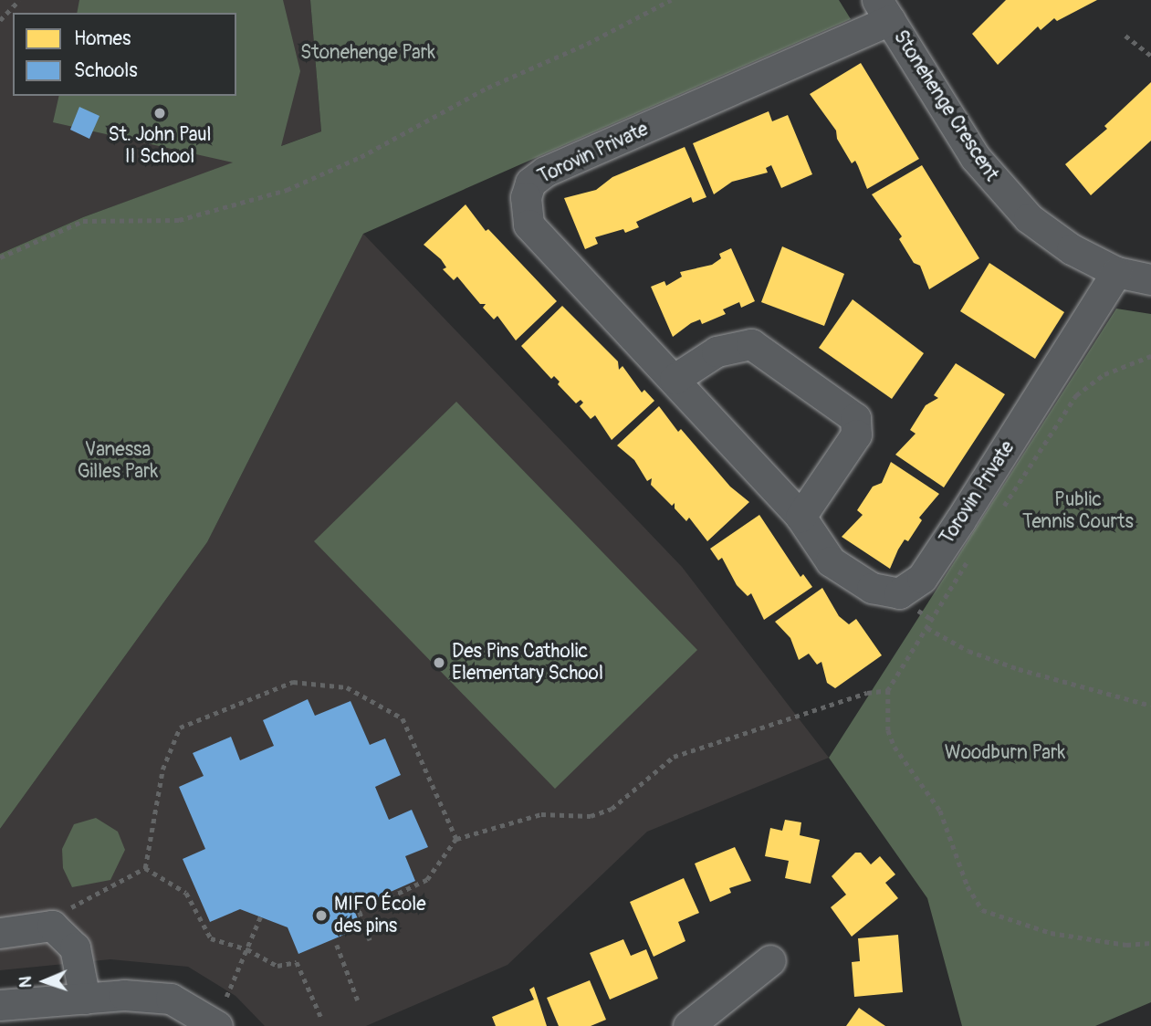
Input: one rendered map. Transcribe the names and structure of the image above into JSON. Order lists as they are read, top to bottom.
{
  "streets": {
    "street": ["Stonehenge Crescent", "Torovin Private"]
  },
  "crossings": [
    ["Stonehenge Crescent", "Torovin Private"]
  ],
  "parks": [
    "Stonehenge Park",
    "Vanessa Gilles Park",
    "Public Tennis Courts",
    "Woodburn Park"
  ],
  "places": ["St. John Paul II School", "Des Pins Catholic Elementary School", "MIFO École des pins"],
  "legend": ["Homes", "Schools"],
  "north": "left"
}
